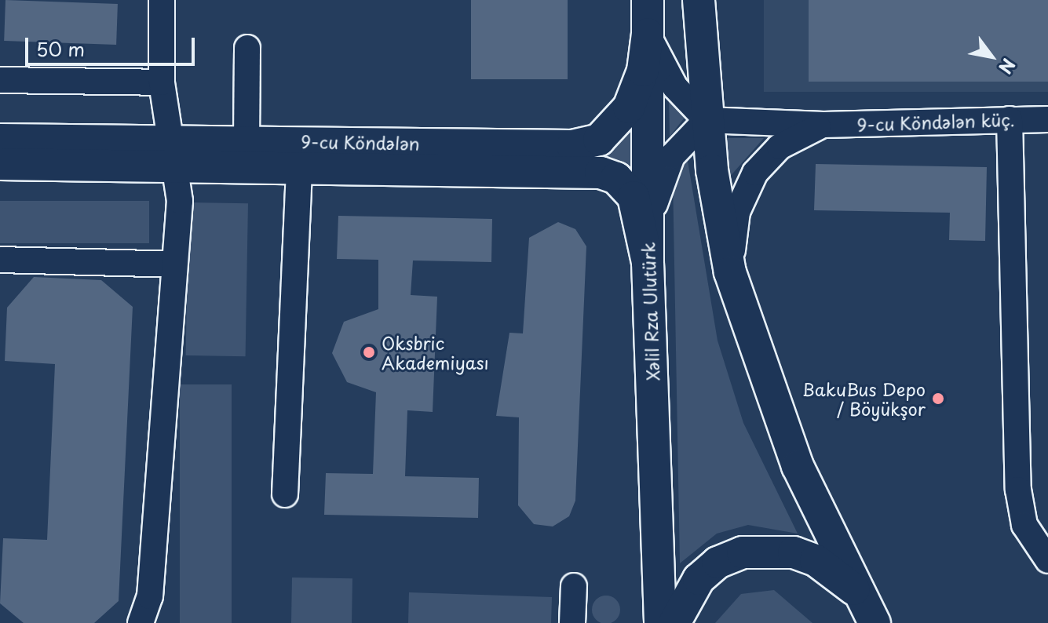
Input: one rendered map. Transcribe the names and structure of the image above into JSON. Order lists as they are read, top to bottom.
{
  "streets": {
    "main road": ["9-cu Köndələn", "Xəlil Rza Ulutürk"],
    "street": ["9-cu Köndələn küç."]
  },
  "crossings": [
    ["9-cu Köndələn", "Xəlil Rza Ulutürk"]
  ],
  "places": ["Oksbric Akademiyası", "BakuBus Depo / Böyükşor"],
  "scale_bar": "50 m",
  "north": "bottom right"
}
